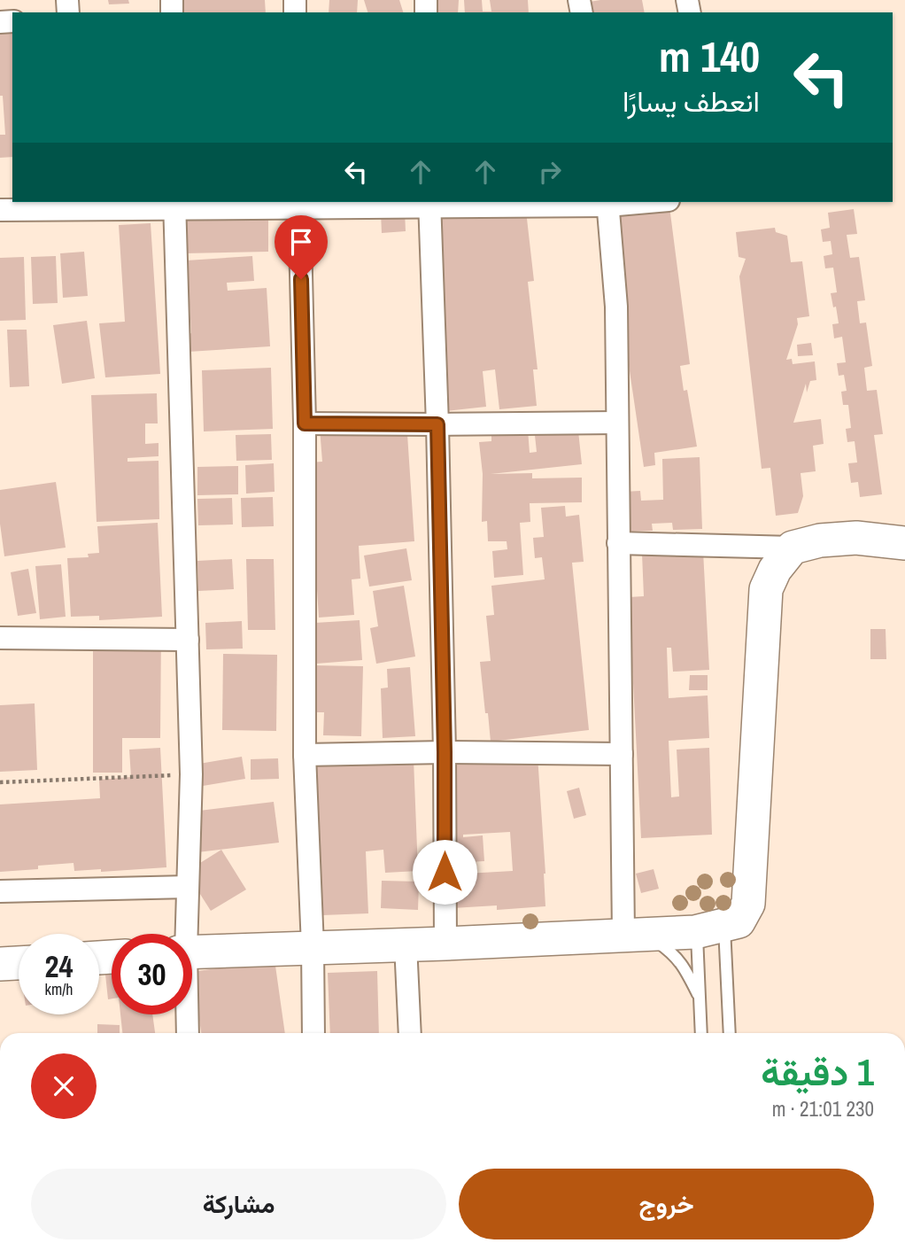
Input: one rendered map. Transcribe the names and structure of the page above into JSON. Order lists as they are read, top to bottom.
{
  "page": {
    "turn": ["140 m", "انعطف يسارًا"],
    "speed": "24 km/h",
    "limit": "30",
    "heading": ["1 دقيقة", "230 m · 21:01"],
    "buttons": ["خروج", "مشاركة"]
  }
}
